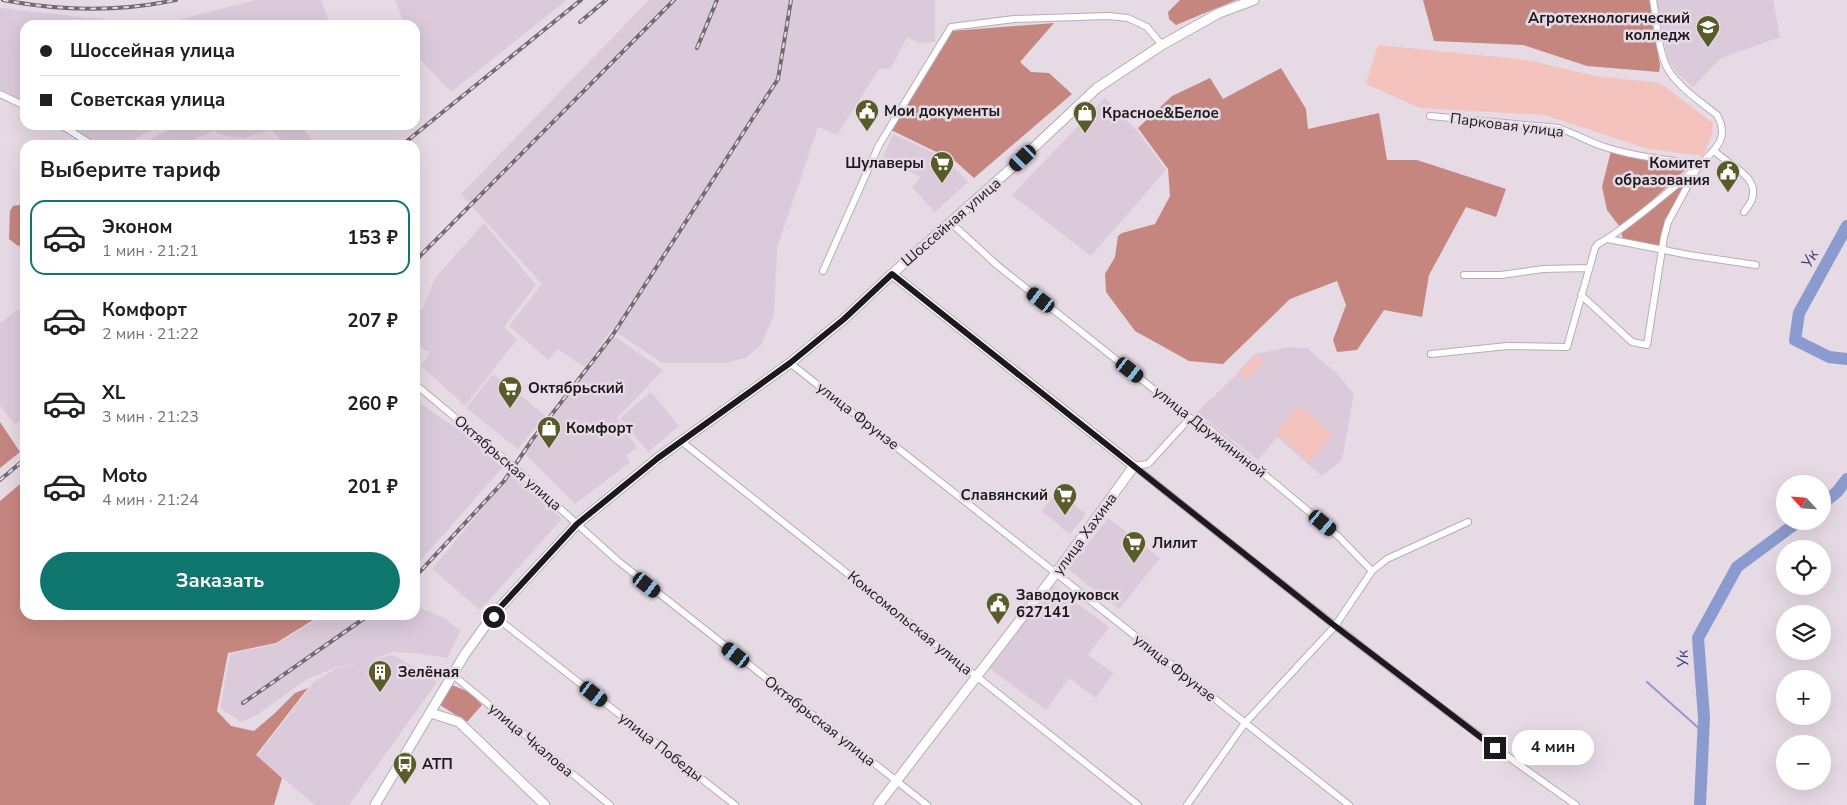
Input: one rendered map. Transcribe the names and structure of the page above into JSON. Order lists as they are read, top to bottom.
{
  "streets": {
    "main road": ["Шоссейная улица", "улица Хахина"],
    "street": [
      "Парковая улица",
      "улица Фрунзе",
      "улица Дружининой",
      "Октябрьская улица",
      "Комсомольская улица",
      "улица Чкалова",
      "улица Победы"
    ]
  },
  "crossings": [
    ["Шоссейная улица", "улица Фрунзе"],
    ["Шоссейная улица", "улица Дружининой"],
    ["Шоссейная улица", "Октябрьская улица"],
    ["Шоссейная улица", "Комсомольская улица"],
    ["Шоссейная улица", "улица Чкалова"],
    ["Шоссейная улица", "улица Победы"],
    ["улица Фрунзе", "улица Хахина"],
    ["улица Дружининой", "улица Хахина"],
    ["Октябрьская улица", "улица Хахина"],
    ["улица Хахина", "Комсомольская улица"]
  ],
  "water": ["Ук"],
  "places": {
    "school or university": ["Агротехнологический колледж"],
    "public building": ["Мои документы", "Комитет образования", "Заводоуковск 627141"],
    "shop": ["Красное&Белое", "Комфорт"],
    "supermarket": [
      "Шулаверы",
      "Октябрьский",
      "Славянский",
      "Лилит"
    ],
    "building": ["Зелёная"],
    "bus stop": ["АТП"]
  },
  "north": "top left",
  "page": {
    "banner": ["Шоссейная улица", "Советская улица"],
    "heading": "Выберите тариф",
    "list": [
      {
        "name": "Эконом",
        "note": "1 мин · 21:21",
        "value": "153 ₽"
      },
      {
        "name": "Комфорт",
        "note": "2 мин · 21:22",
        "value": "207 ₽"
      },
      {
        "name": "XL",
        "note": "3 мин · 21:23",
        "value": "260 ₽"
      },
      {
        "name": "Moto",
        "note": "4 мин · 21:24",
        "value": "201 ₽"
      }
    ],
    "map_buttons": ["+", "−"],
    "buttons": "Заказать",
    "bubble": "4 мин"
  }
}
